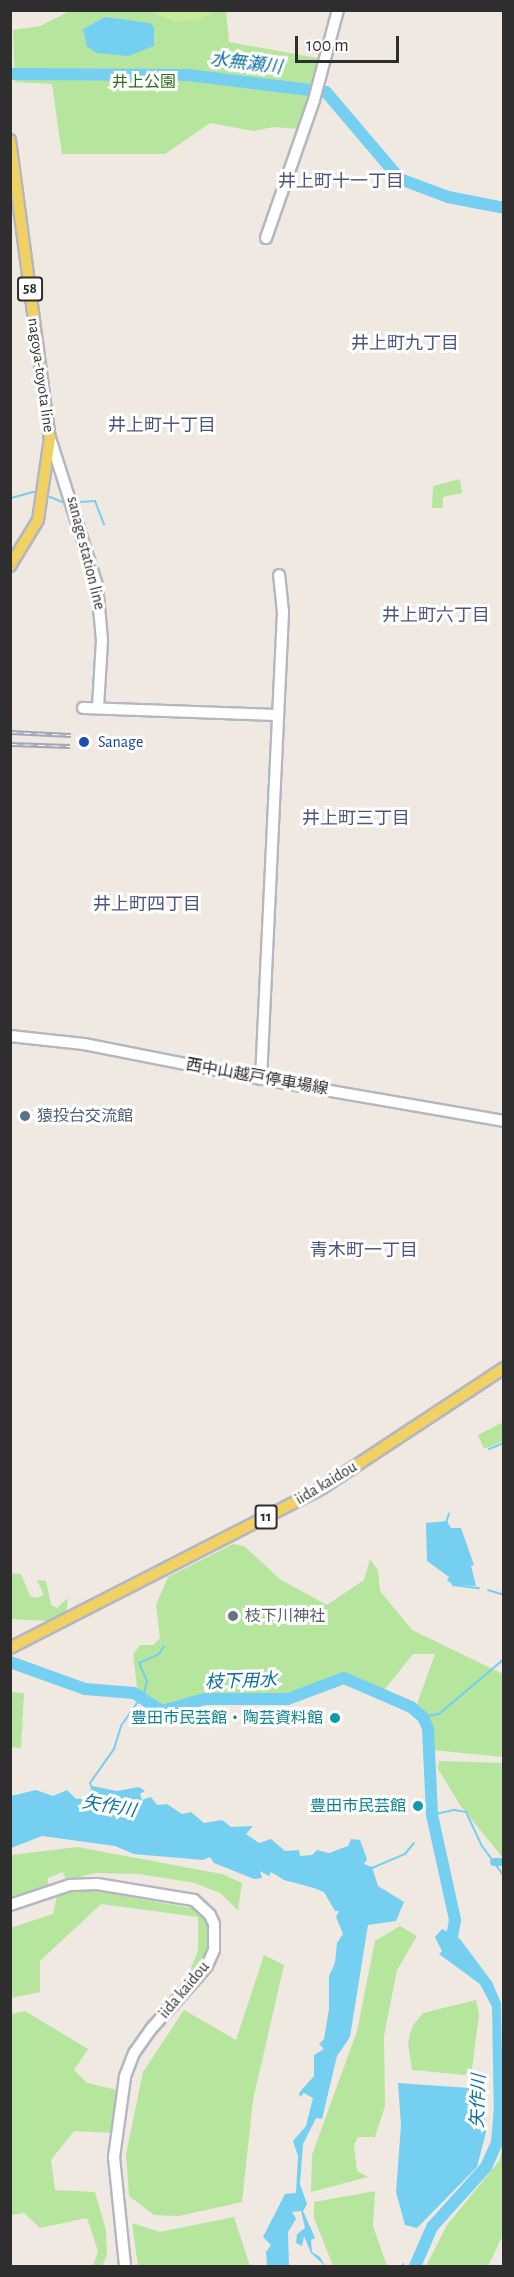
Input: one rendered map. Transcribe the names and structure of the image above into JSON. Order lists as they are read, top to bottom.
{
  "streets": {
    "main road": [
      "58",
      "nagoya-toyota line",
      "iida kaidou",
      "11"
    ],
    "street": ["sanage station line", "西中山越戸停車場線"]
  },
  "crossings": [
    ["nagoya-toyota line", "sanage station line"]
  ],
  "districts": [
    "井上町十一丁目",
    "井上町九丁目",
    "井上町十丁目",
    "井上町六丁目",
    "井上町三丁目",
    "井上町四丁目",
    "青木町一丁目"
  ],
  "water": ["水無瀬川", "枝下用水", "矢作川"],
  "parks": ["井上公園"],
  "places": [
    "Sanage",
    "猿投台交流館",
    "枝下川神社",
    "豊田市民芸館・陶芸資料館",
    "豊田市民芸館"
  ],
  "scale_bar": "100 m"
}
